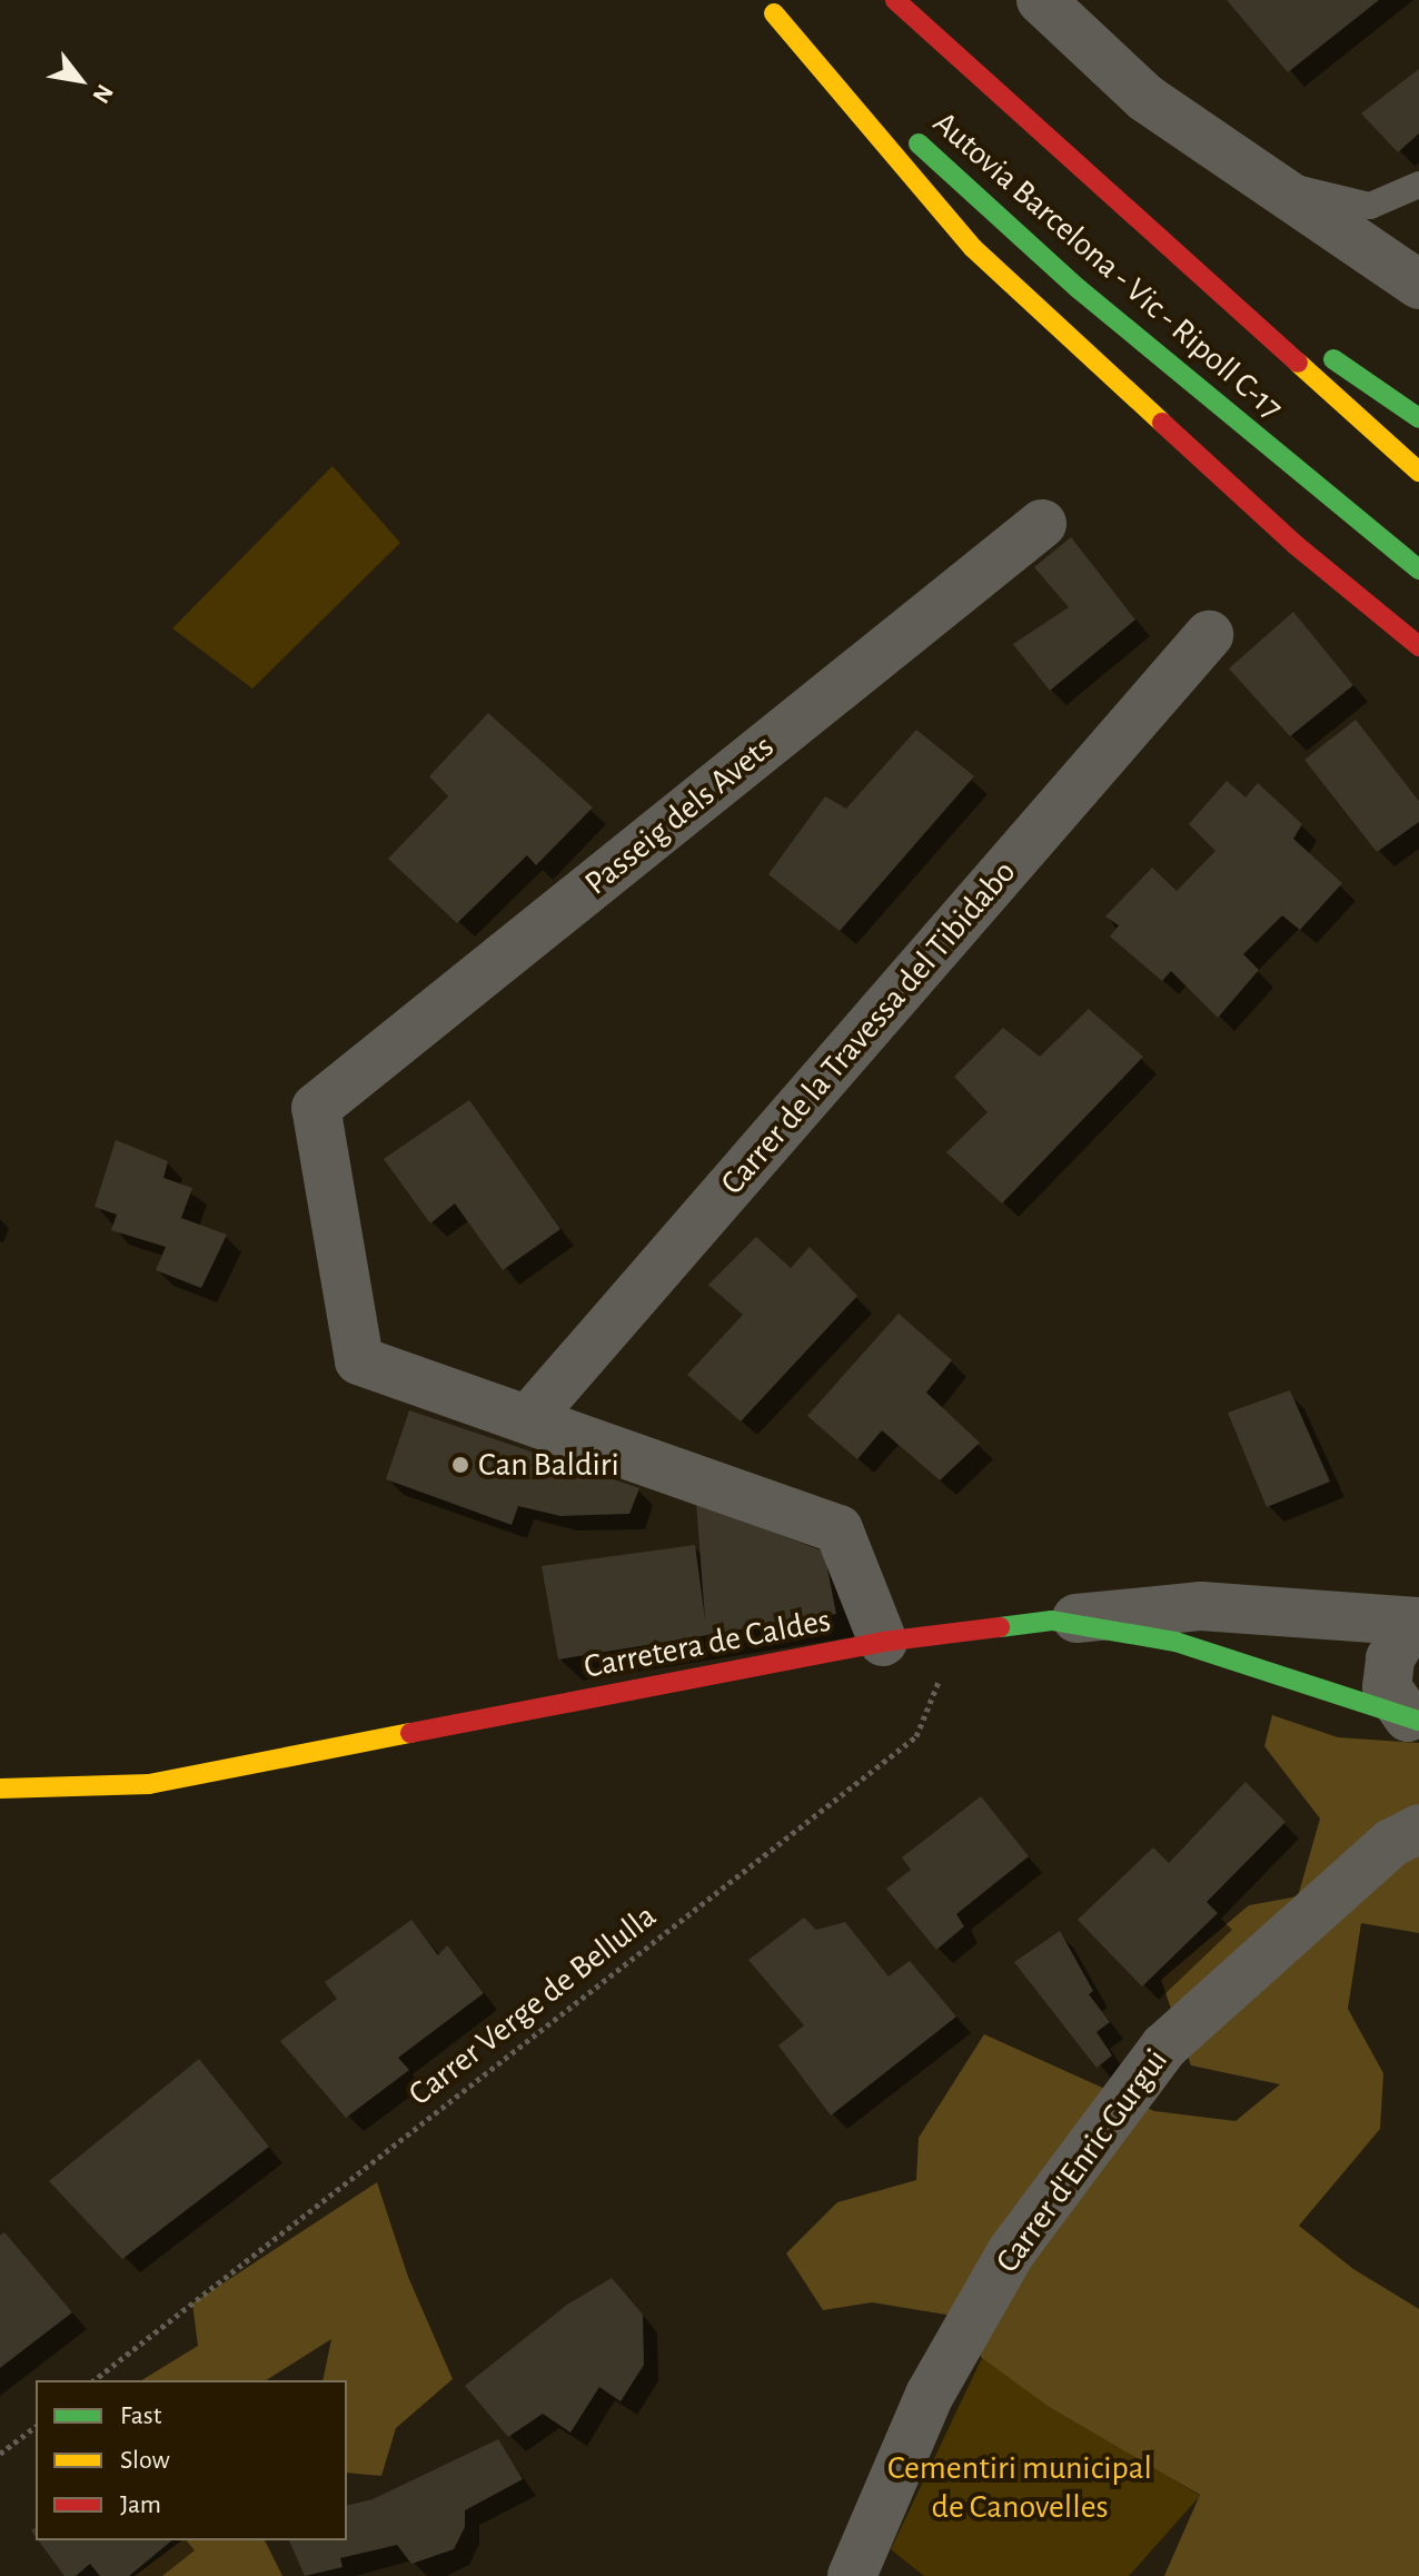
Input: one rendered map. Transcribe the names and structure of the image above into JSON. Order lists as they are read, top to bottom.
{
  "streets": {
    "main road": ["Autovia Barcelona - Vic - Ripoll C-17", "Carretera de Caldes"],
    "street": ["Passeig dels Avets", "Carrer de la Travessa del Tibidabo", "Carrer d'Enric Gurgui"],
    "path": ["Carrer Verge de Bellulla"]
  },
  "crossings": [
    ["Passeig dels Avets", "Carrer de la Travessa del Tibidabo"],
    ["Carretera de Caldes", "Carrer Verge de Bellulla"]
  ],
  "parks": ["Cementiri municipal de Canovelles"],
  "places": ["Can Baldiri"],
  "legend": ["Fast", "Slow", "Jam"],
  "north": "bottom right"
}
